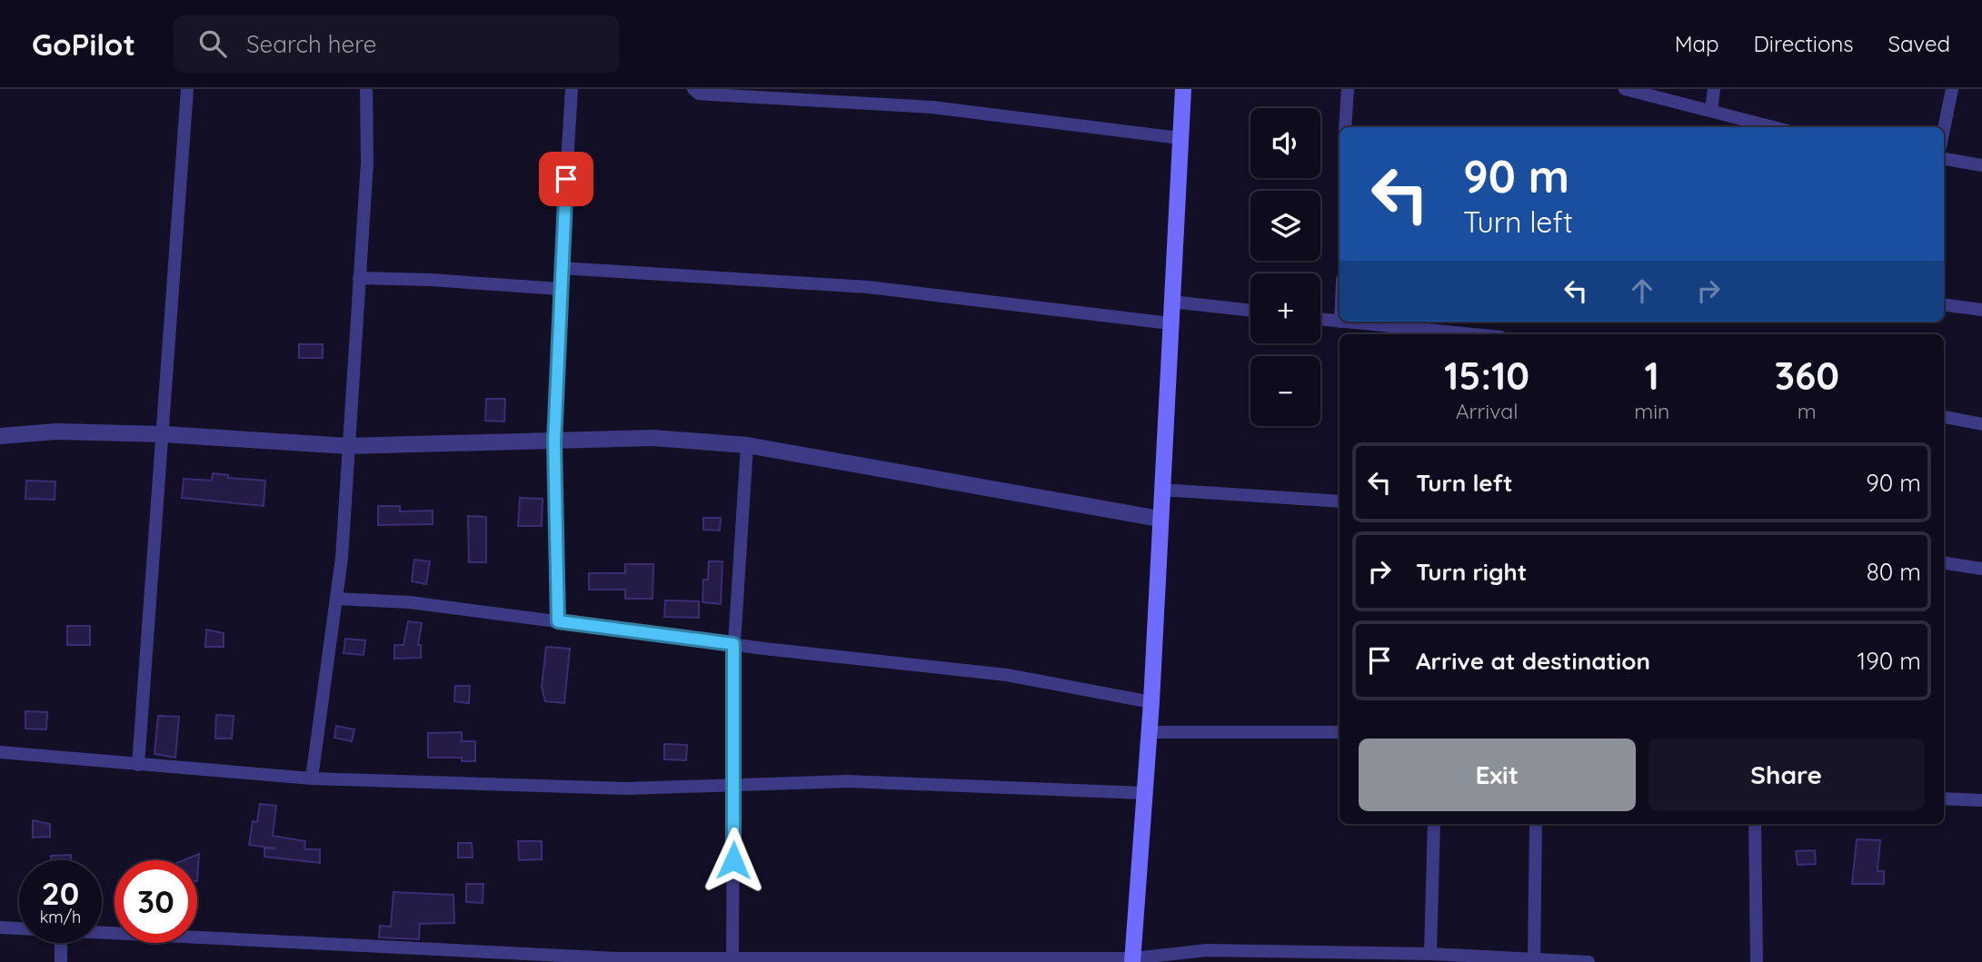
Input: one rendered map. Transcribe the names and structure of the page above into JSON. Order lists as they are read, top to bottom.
{
  "page": {
    "header": "GoPilot",
    "search": "Search here",
    "nav": ["Map", "Directions", "Saved"],
    "map_buttons": ["+", "−"],
    "turn": ["90 m", "Turn left"],
    "eta": [
      "15:10",
      "Arrival",
      "1",
      "min",
      "360",
      "m"
    ],
    "list": [
      {
        "name": "Turn left",
        "value": "90 m"
      },
      {
        "name": "Turn right",
        "value": "80 m"
      },
      {
        "name": "Arrive at destination",
        "value": "190 m"
      }
    ],
    "buttons": ["Exit", "Share"],
    "speed": "20 km/h",
    "limit": "30"
  }
}
